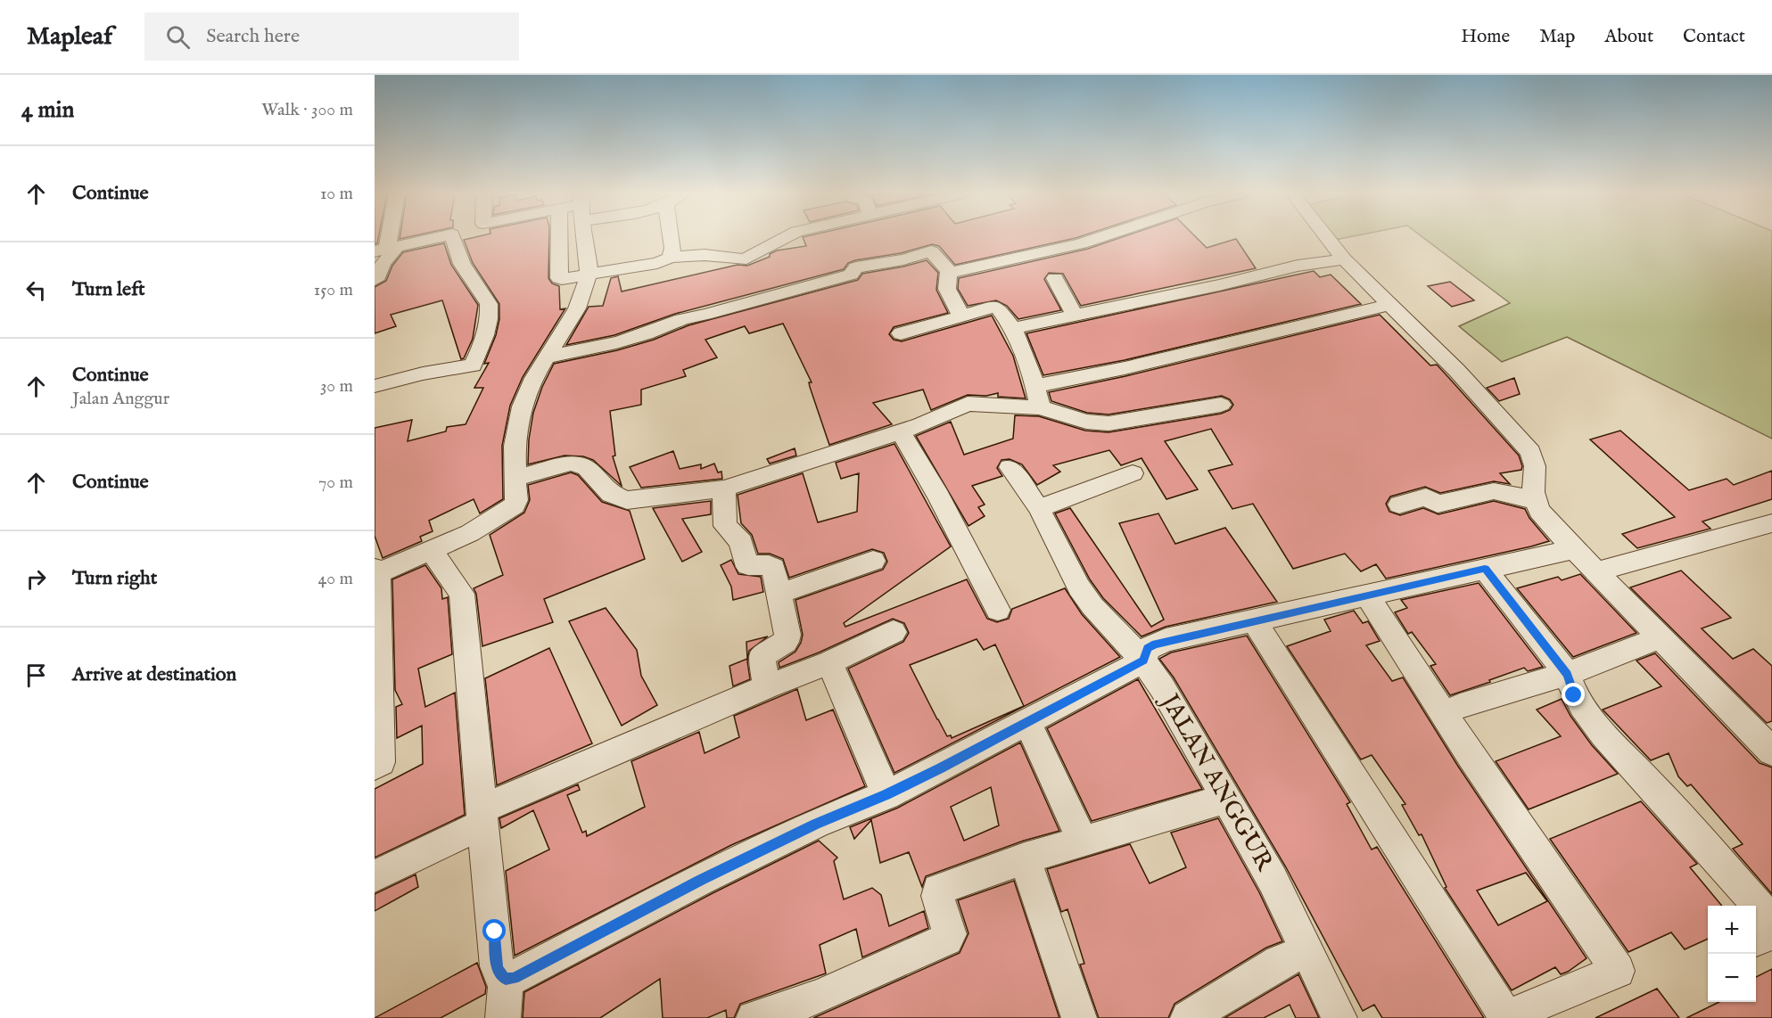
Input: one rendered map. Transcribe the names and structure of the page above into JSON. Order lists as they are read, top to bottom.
{
  "streets": {
    "street": ["JALAN ANGGUR"]
  },
  "page": {
    "header": "Mapleaf",
    "search": "Search here",
    "nav": [
      "Home",
      "Map",
      "About",
      "Contact"
    ],
    "heading": ["4 min", "Walk · 300 m"],
    "list": [
      ["Continue", "10 m"],
      ["Turn left", "150 m"],
      ["Continue", "Jalan Anggur", "30 m"],
      ["Continue", "70 m"],
      ["Turn right", "40 m"],
      "Arrive at destination"
    ],
    "map_buttons": ["+", "−"]
  }
}
